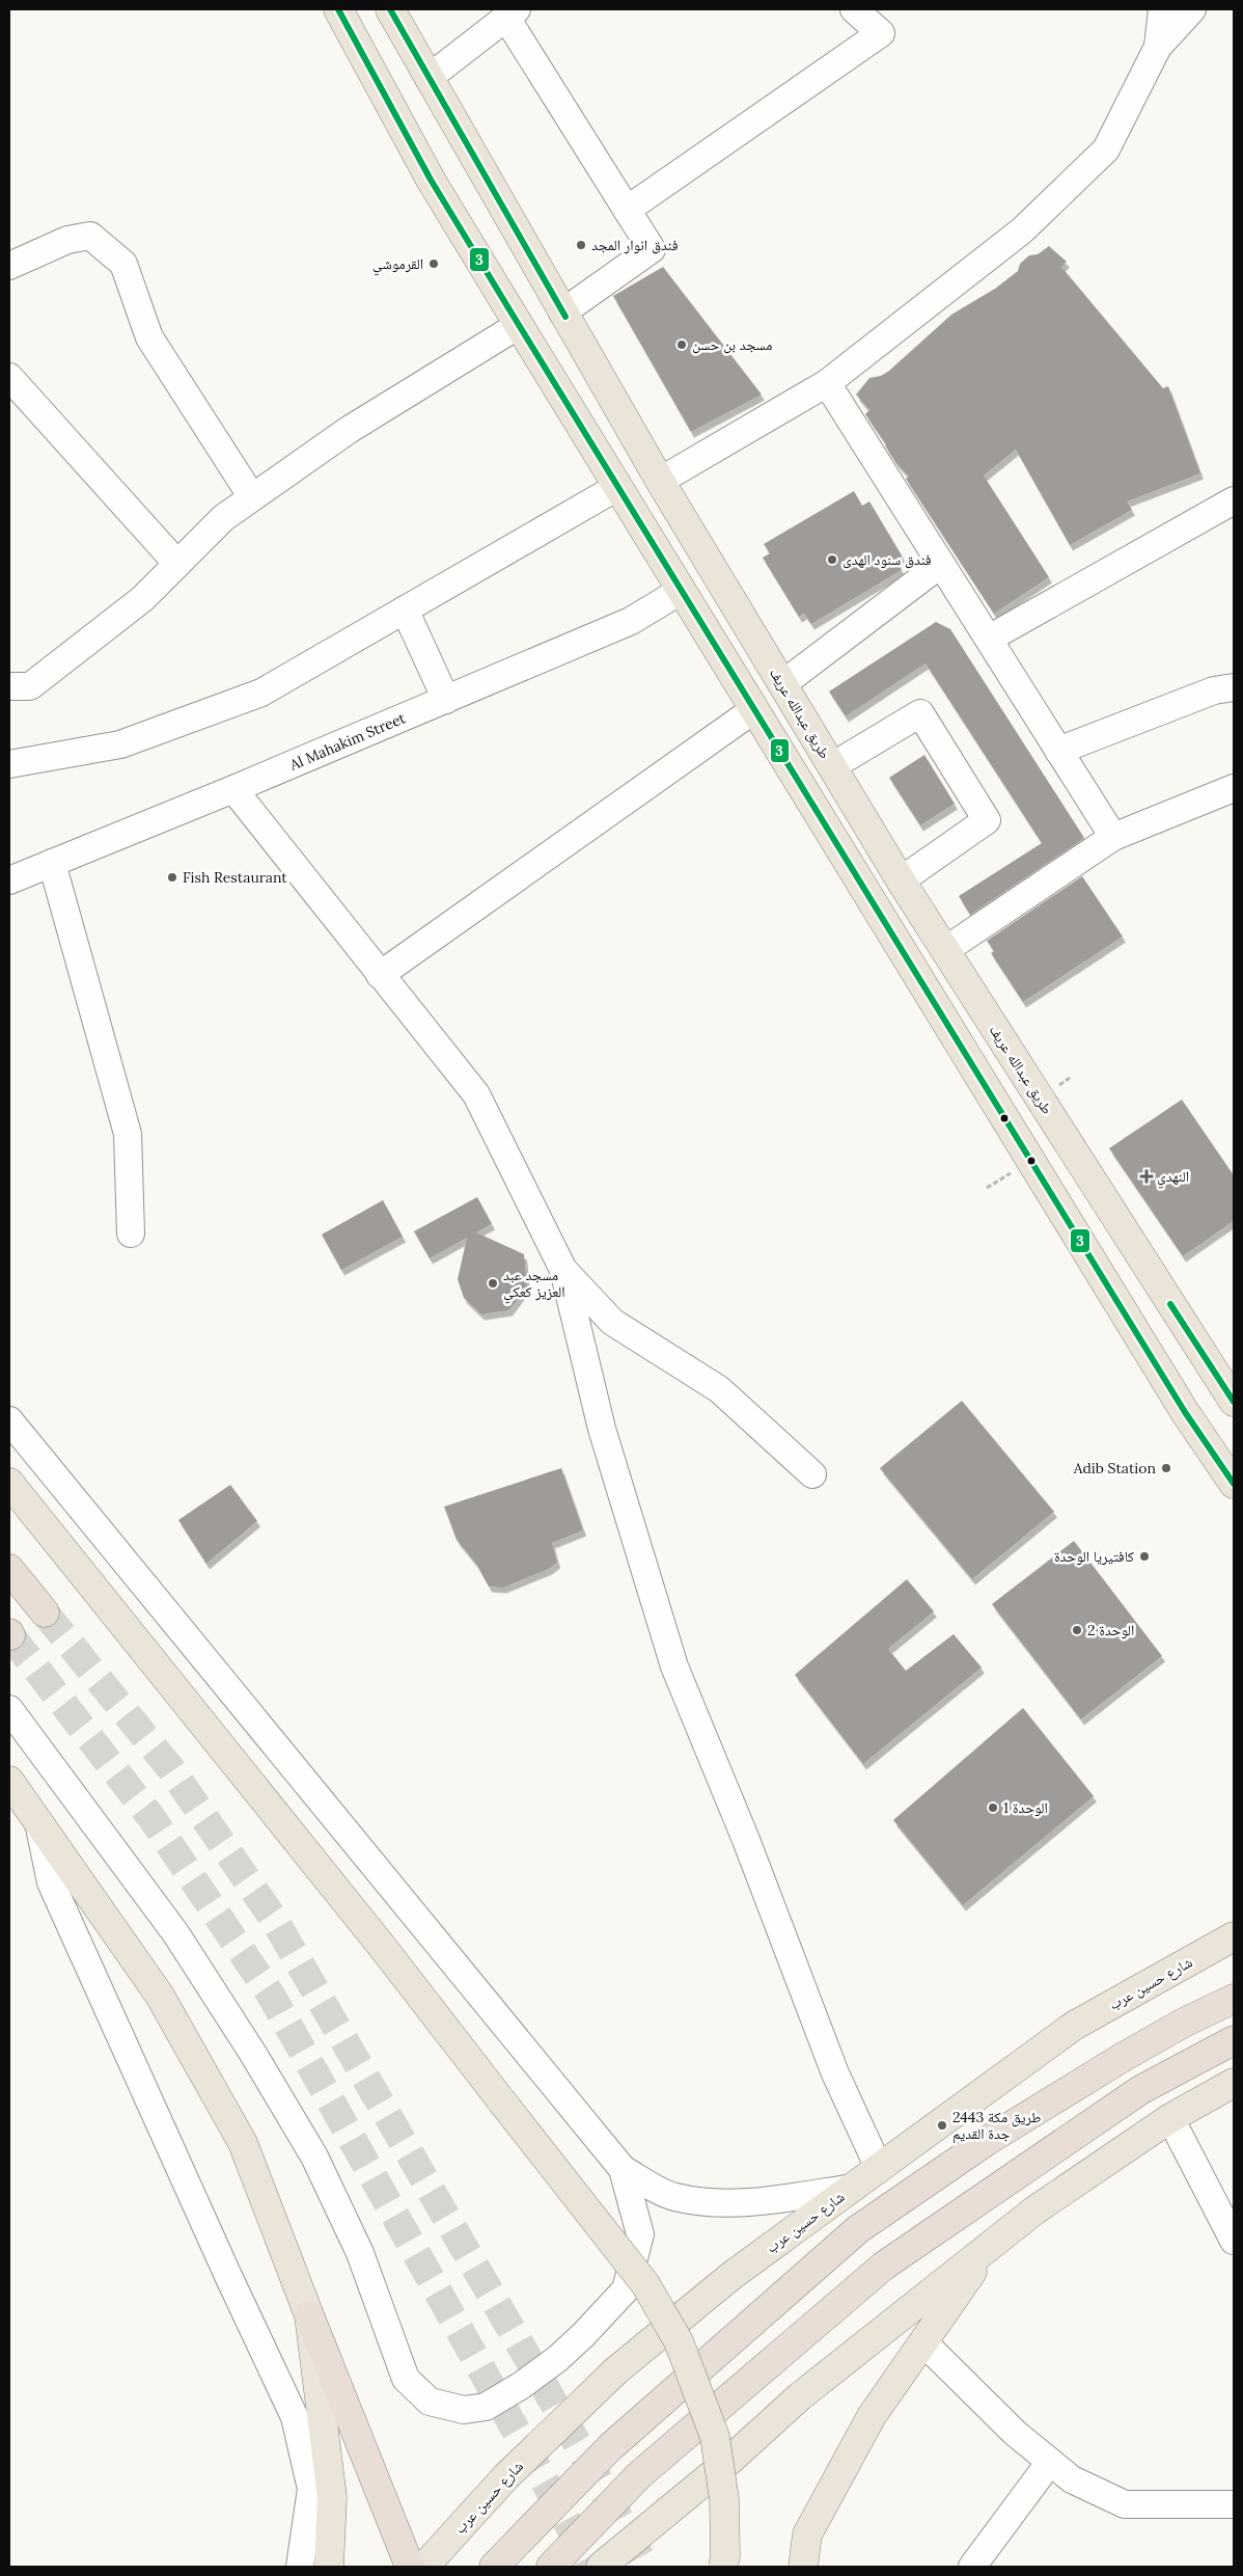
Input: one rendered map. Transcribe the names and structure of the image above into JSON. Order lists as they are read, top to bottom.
{
  "streets": {
    "main road": ["طريق عبدالله عريف", "شارع حسين عرب"],
    "street": ["Al Mahakim Street"]
  },
  "places": {
    "other": [
      "فندق انوار المجد",
      "القرموشي",
      "مسجد بن حسن",
      "فندق سنود الهدى",
      "Fish Restaurant",
      "مسجد عبد العزيز كعكي",
      "Adib Station",
      "كافتيريا الوحدة",
      "الوحدة 2",
      "الوحدة 1",
      "2443 طريق مكة جدة القديم"
    ],
    "health": ["النهدي"]
  },
  "lines": ["transit line 3"]
}
